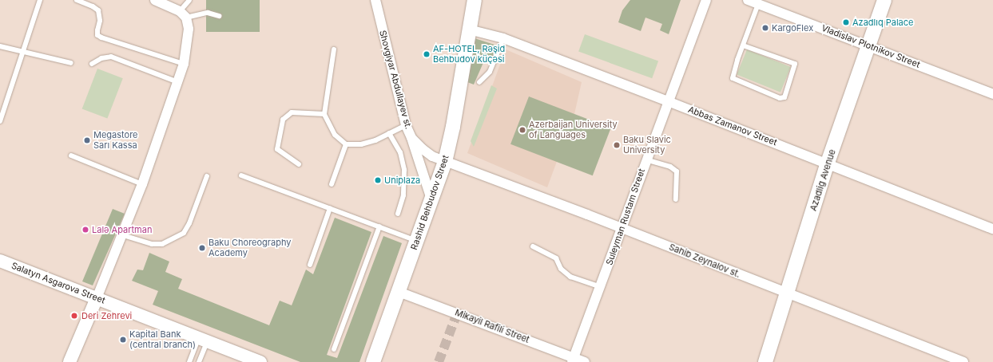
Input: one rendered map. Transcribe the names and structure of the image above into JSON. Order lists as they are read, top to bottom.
{
  "streets": {
    "main road": ["Azadlig Avenue", "Rashid Behbudov Street", "Salatyn Asgarova Street"],
    "street": [
      "Vladislav Plotnikov Street",
      "Shovgiyar Abdullayev st.",
      "Abbas Zamanov Street",
      "Suleyman Rustam Street",
      "Sahib Zeynalov st.",
      "Mikayil Rafili Street"
    ]
  },
  "crossings": [
    ["Vladislav Plotnikov Street", "Azadlig Avenue"],
    ["Shovgiyar Abdullayev st.", "Rashid Behbudov Street"],
    ["Shovgiyar Abdullayev st.", "Sahib Zeynalov st."],
    ["Abbas Zamanov Street", "Azadlig Avenue"],
    ["Abbas Zamanov Street", "Rashid Behbudov Street"],
    ["Abbas Zamanov Street", "Suleyman Rustam Street"],
    ["Azadlig Avenue", "Sahib Zeynalov st."],
    ["Rashid Behbudov Street", "Sahib Zeynalov st."],
    ["Rashid Behbudov Street", "Mikayil Rafili Street"],
    ["Suleyman Rustam Street", "Sahib Zeynalov st."],
    ["Suleyman Rustam Street", "Mikayil Rafili Street"]
  ],
  "places": [
    "Azadlıq Palace",
    "KargoFlex",
    "AF-HOTEL, Rəşid Behbudov küçəsi",
    "Azerbaijan University of Languages",
    "Megastore Sarı Kassa",
    "Baku Slavic University",
    "Uniplaza",
    "Lalә Apartman",
    "Baku Choreography Academy",
    "Deri Zehrevi",
    "Kapital Bank (central branch)"
  ]
}
